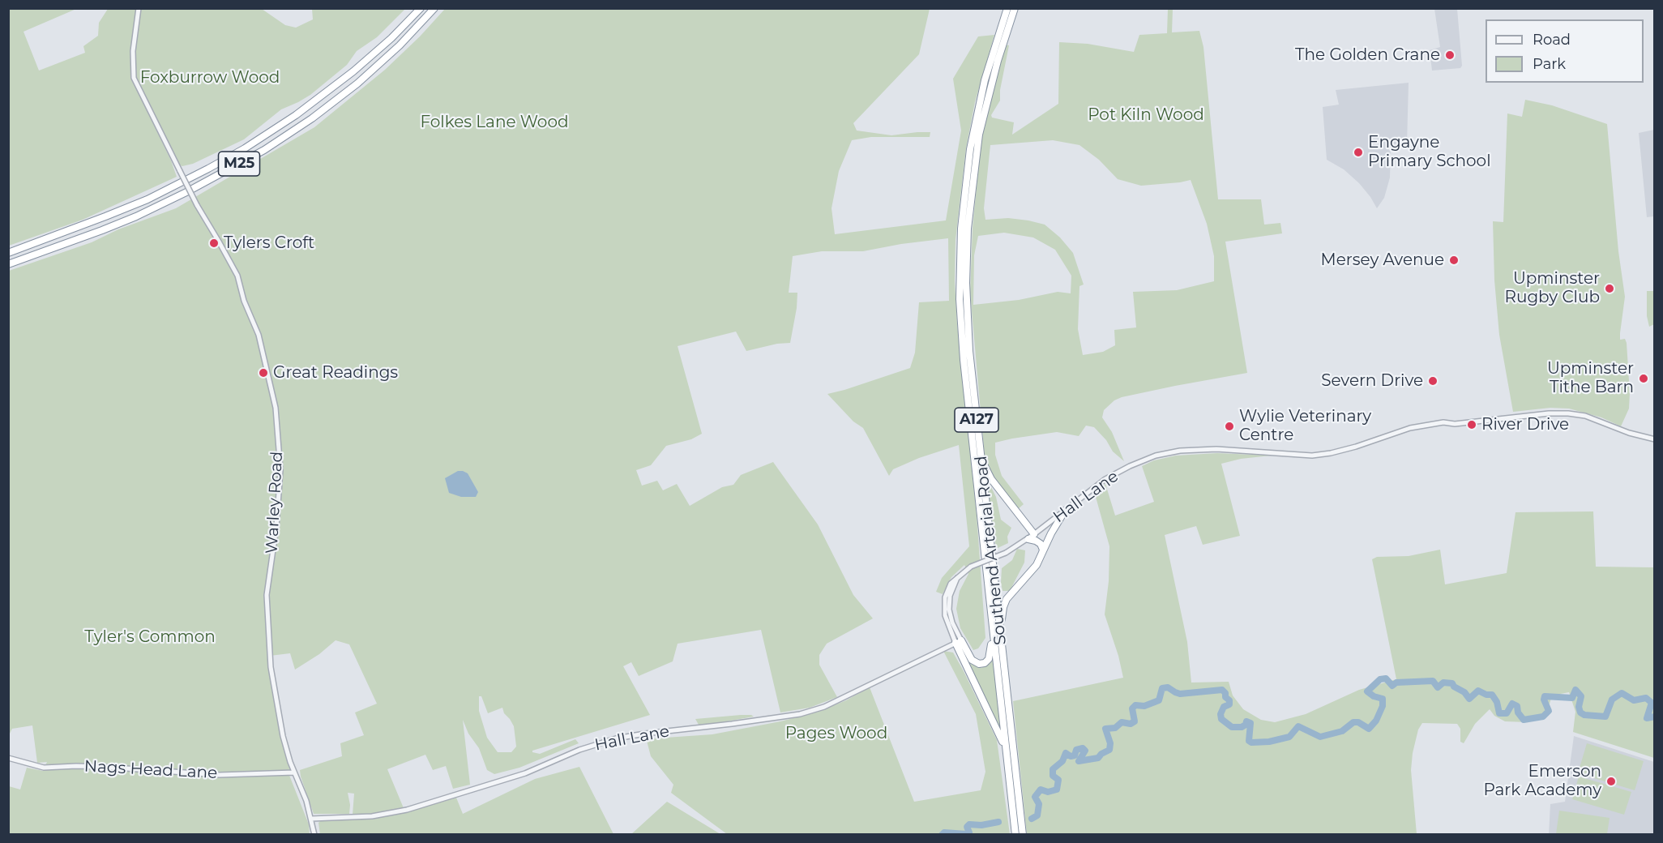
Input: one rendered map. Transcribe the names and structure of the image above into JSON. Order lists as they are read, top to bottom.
{
  "streets": {
    "highway": ["M25", "A127", "Southend Arterial Road"],
    "street": ["Hall Lane", "Warley Road", "Nags Head Lane"]
  },
  "crossings": [
    ["A127", "Hall Lane"],
    ["A127", "Southend Arterial Road"],
    ["Hall Lane", "Warley Road"],
    ["Warley Road", "Nags Head Lane"]
  ],
  "parks": [
    "Foxburrow Wood",
    "Pot Kiln Wood",
    "Folkes Lane Wood",
    "Tyler's Common",
    "Pages Wood"
  ],
  "places": [
    "The Golden Crane",
    "Engayne Primary School",
    "Tylers Croft",
    "Mersey Avenue",
    "Upminster Rugby Club",
    "Great Readings",
    "Upminster Tithe Barn",
    "Severn Drive",
    "River Drive",
    "Wylie Veterinary Centre",
    "Emerson Park Academy"
  ],
  "legend": ["Road", "Park"]
}
